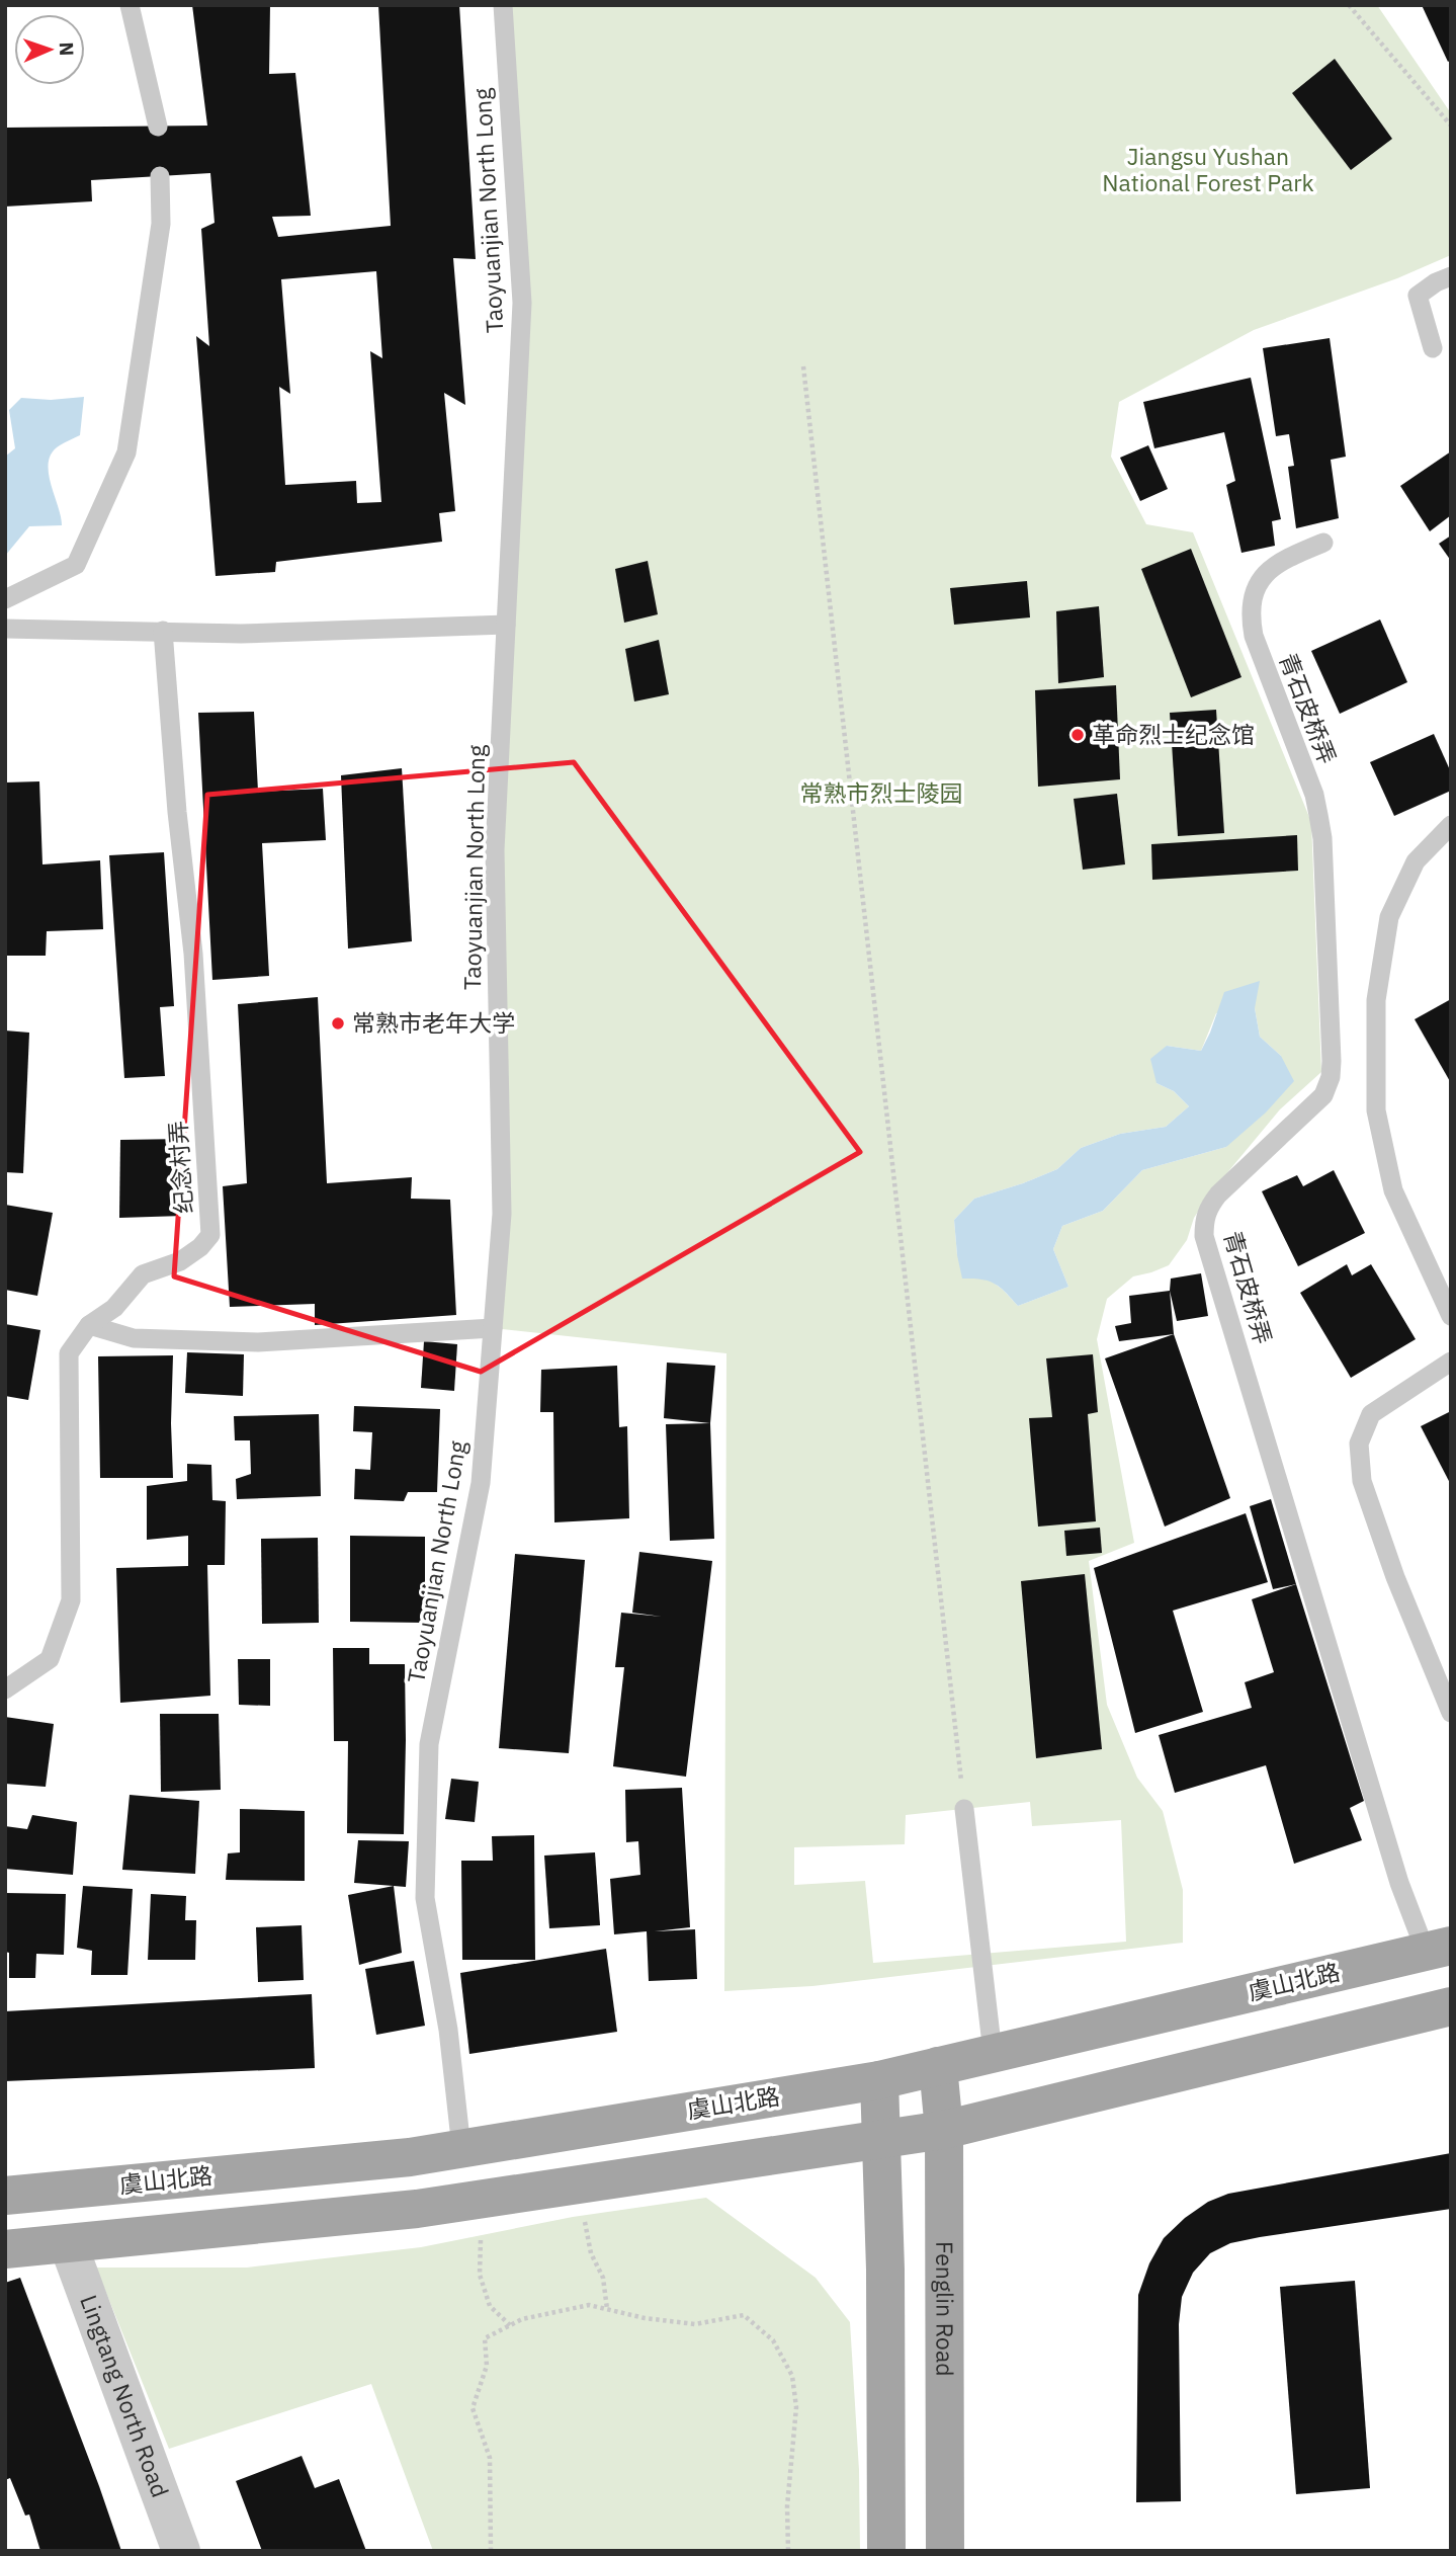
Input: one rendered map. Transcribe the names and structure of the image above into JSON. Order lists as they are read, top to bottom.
{
  "streets": {
    "main road": ["虞山北路", "Fenglin Road"],
    "street": ["Lingtang North Road"],
    "lane": ["Taoyuanjian North Long", "青石皮桥弄", "纪念村弄"]
  },
  "crossings": [
    ["Taoyuanjian North Long", "虞山北路"],
    ["青石皮桥弄", "虞山北路"],
    ["虞山北路", "Fenglin Road"]
  ],
  "parks": ["Jiangsu Yushan National Forest Park", "常熟市烈士陵园"],
  "places": ["革命烈士纪念馆", "常熟市老年大学"],
  "north": "right"
}
